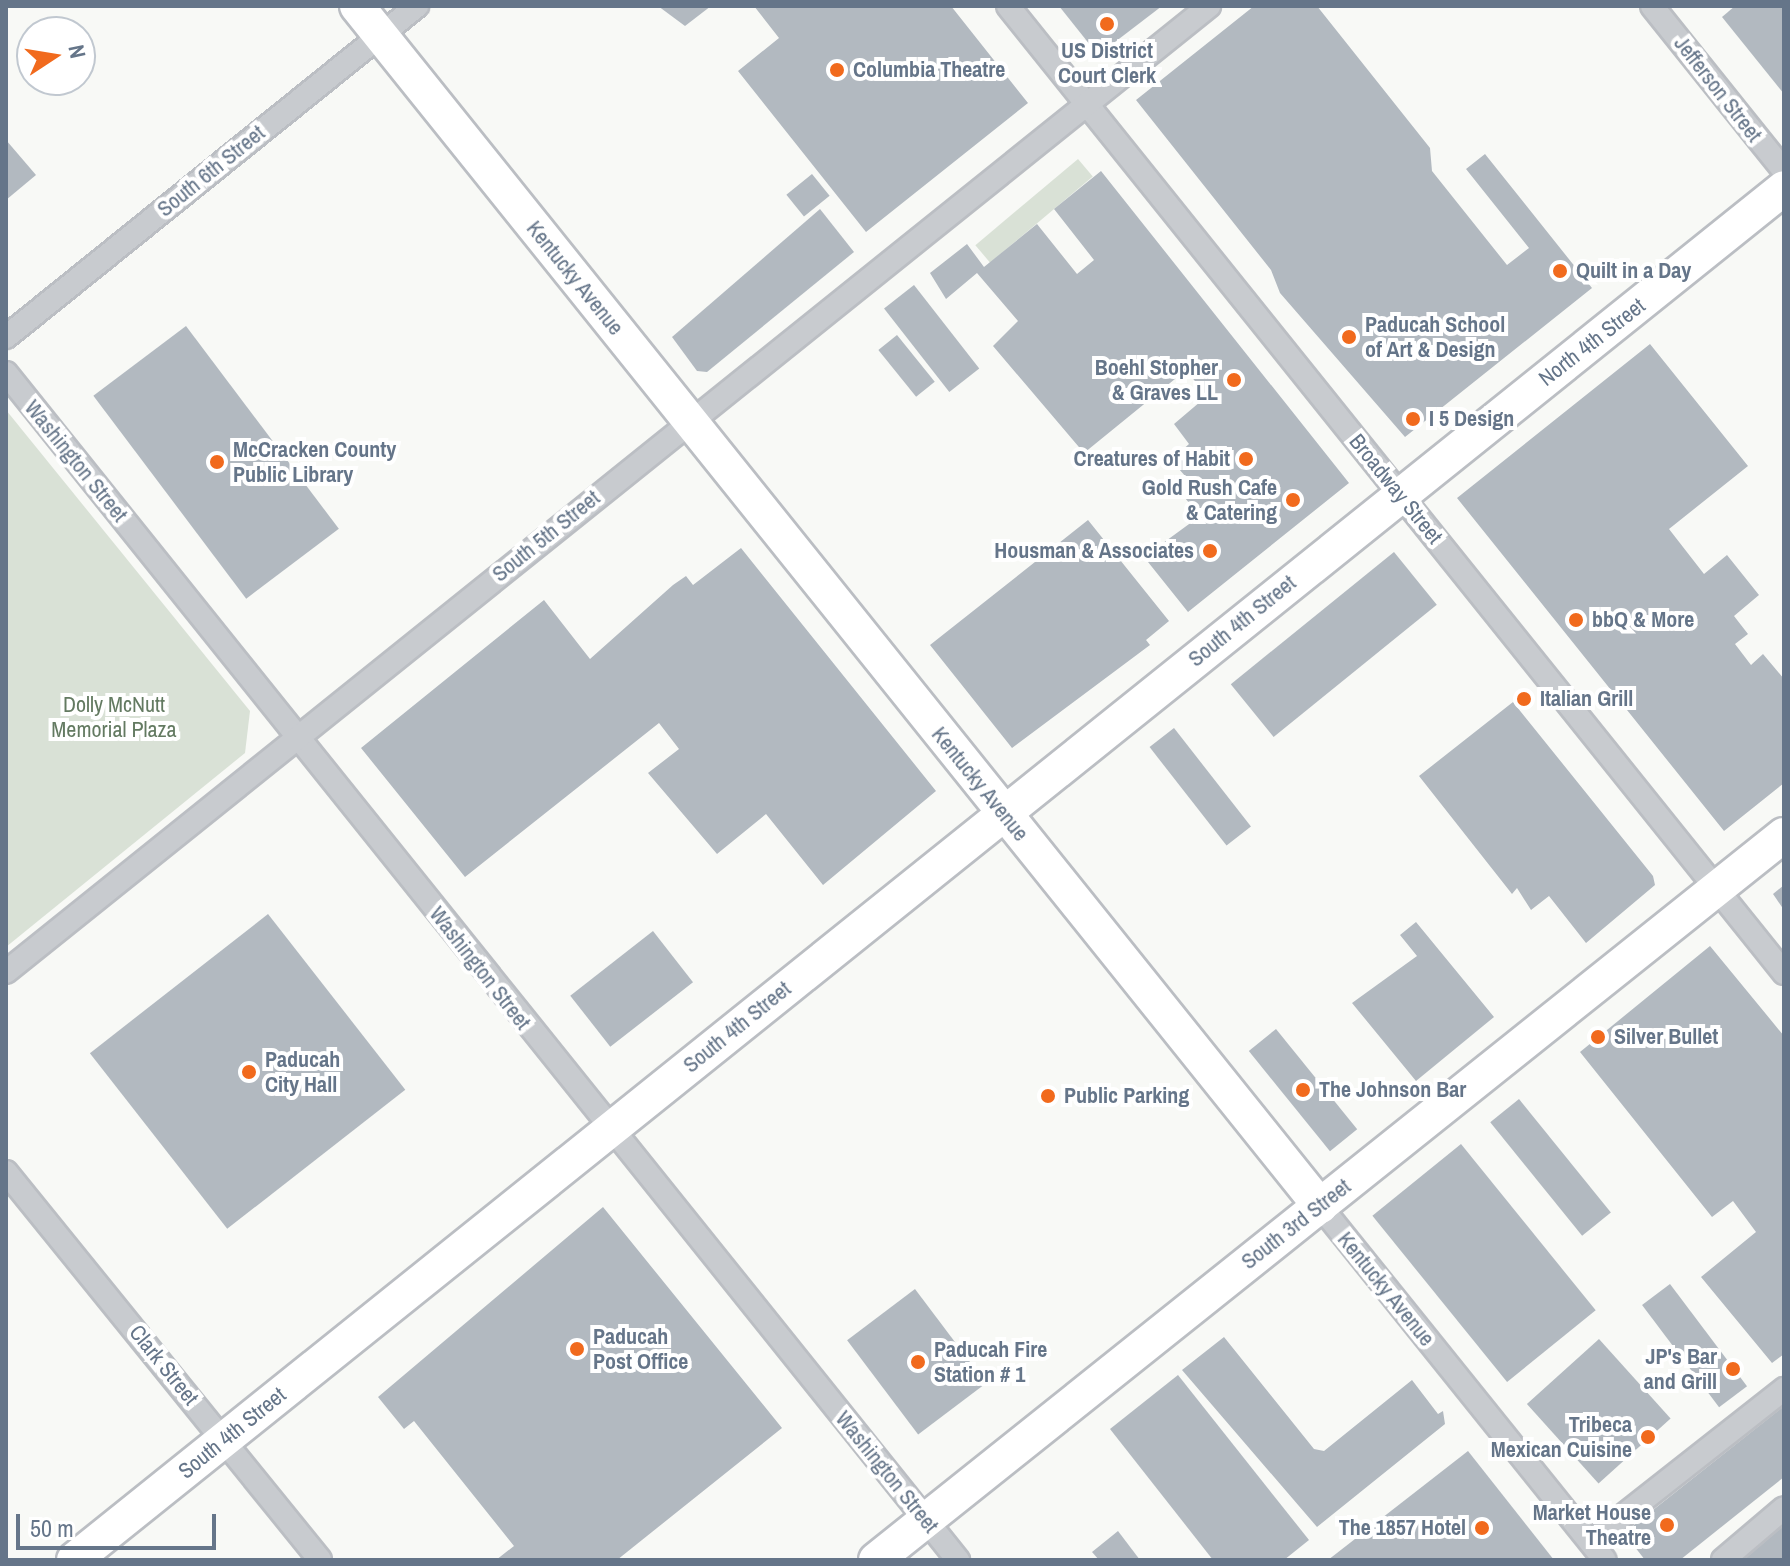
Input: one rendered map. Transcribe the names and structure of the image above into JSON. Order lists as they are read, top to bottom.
{
  "streets": {
    "main road": [
      "Kentucky Avenue",
      "North 4th Street",
      "South 4th Street",
      "South 3rd Street"
    ],
    "street": [
      "Jefferson Street",
      "South 6th Street",
      "Washington Street",
      "Broadway Street",
      "South 5th Street",
      "Clark Street"
    ]
  },
  "crossings": [
    ["South 6th Street", "Kentucky Avenue"],
    ["Kentucky Avenue", "South 5th Street"],
    ["Kentucky Avenue", "South 4th Street"],
    ["Kentucky Avenue", "South 3rd Street"],
    ["North 4th Street", "Broadway Street"],
    ["North 4th Street", "South 4th Street"],
    ["Washington Street", "South 5th Street"],
    ["Washington Street", "South 4th Street"],
    ["Washington Street", "South 3rd Street"],
    ["Broadway Street", "South 5th Street"],
    ["Broadway Street", "South 4th Street"],
    ["Broadway Street", "South 3rd Street"],
    ["South 4th Street", "Clark Street"]
  ],
  "parks": ["Dolly McNutt Memorial Plaza"],
  "places": [
    "US District Court Clerk",
    "Columbia Theatre",
    "Quilt in a Day",
    "Paducah School of Art & Design",
    "Boehl Stopher & Graves LL",
    "I 5 Design",
    "Creatures of Habit",
    "McCracken County Public Library",
    "Gold Rush Cafe & Catering",
    "Housman & Associates",
    "bbQ & More",
    "Italian Grill",
    "Silver Bullet",
    "Paducah City Hall",
    "The Johnson Bar",
    "Public Parking",
    "Paducah Post Office",
    "Paducah Fire Station # 1",
    "JP's Bar and Grill",
    "Tribeca Mexican Cuisine",
    "Market House Theatre",
    "The 1857 Hotel"
  ],
  "scale_bar": "50 m",
  "north": "right"
}
